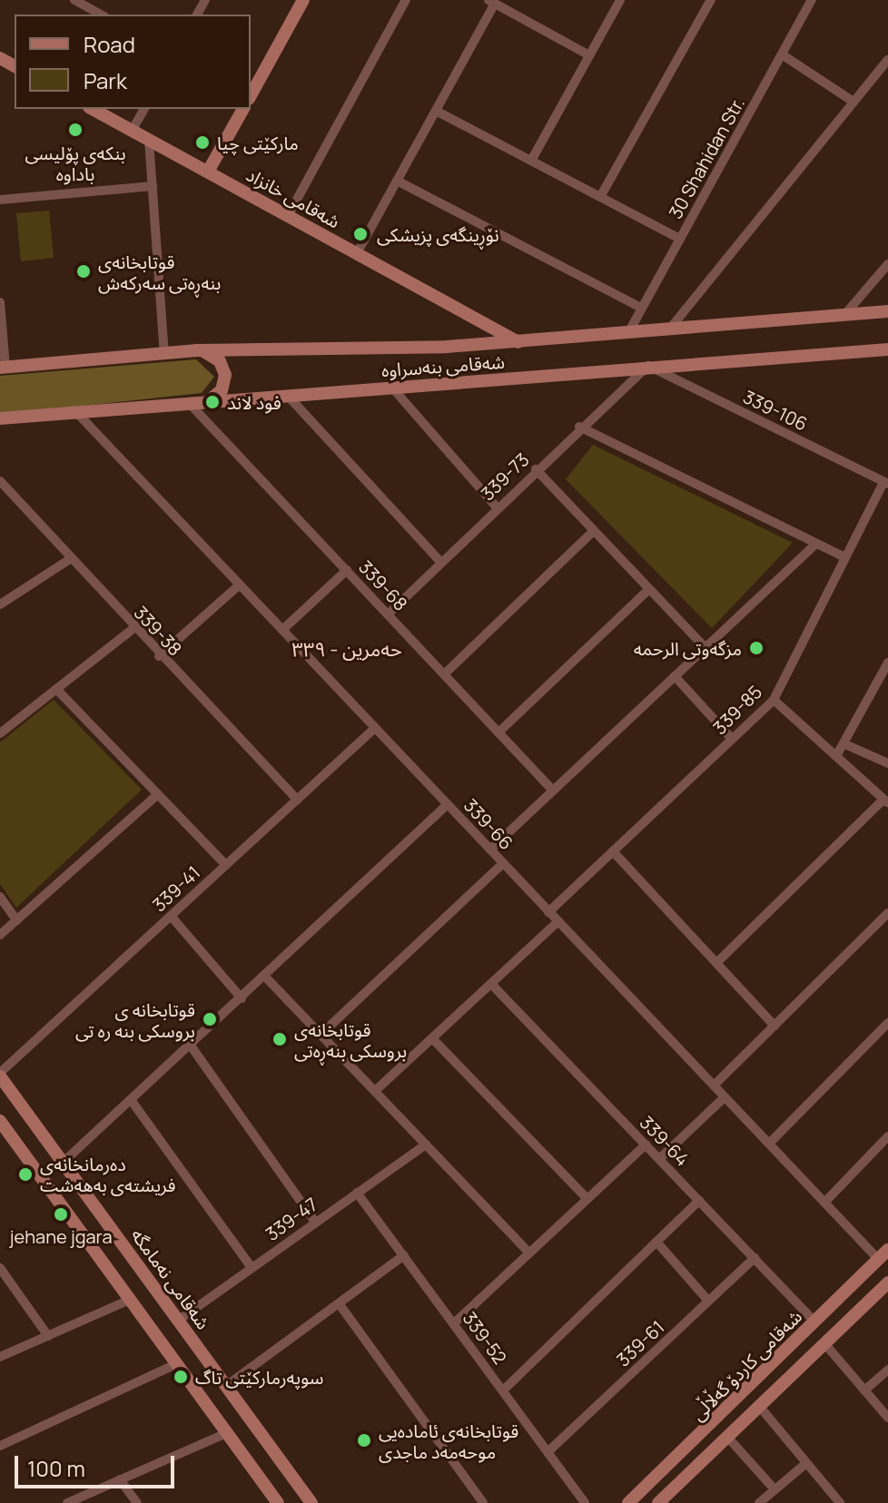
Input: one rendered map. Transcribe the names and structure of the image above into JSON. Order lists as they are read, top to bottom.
{
  "streets": {
    "main road": [
      "شەقامی خانزاد",
      "شەقامی بنەسراوە",
      "شەقامی نەمامگە",
      "شەقامی کاردۆ گەڵاڵی"
    ],
    "street": [
      "30 Shahidan Str.",
      "339-106",
      "339-73",
      "339-68",
      "339-38",
      "339-85",
      "339-66",
      "339-41",
      "339-64",
      "339-47",
      "339-52",
      "339-61"
    ]
  },
  "crossings": [
    ["30 Shahidan Str.", "شەقامی بنەسراوە"],
    ["شەقامی خانزاد", "شەقامی بنەسراوە"],
    ["شەقامی بنەسراوە", "339-106"],
    ["شەقامی بنەسراوە", "339-73"],
    ["شەقامی بنەسراوە", "339-68"],
    ["شەقامی بنەسراوە", "339-66"],
    ["339-106", "339-73"],
    ["339-106", "339-85"],
    ["339-73", "339-68"],
    ["339-38", "339-41"],
    ["339-85", "339-66"],
    ["339-66", "339-41"],
    ["339-66", "شەقامی کاردۆ گەڵاڵی"],
    ["339-41", "شەقامی نەمامگە"],
    ["339-64", "339-61"],
    ["339-64", "شەقامی کاردۆ گەڵاڵی"],
    ["339-47", "شەقامی نەمامگە"],
    ["339-47", "339-52"],
    ["339-52", "339-61"]
  ],
  "districts": ["حەمرین - ٣٣٩"],
  "places": [
    "بنکەی پۆلیسی باداوە",
    "مارکێتی چیا",
    "نۆڕینگەی پزیشکی",
    "قوتابخانەی بنەڕەتی سەرکەش",
    "فود لاند",
    "مزگەوتی الرحمە",
    "قوتابخانه ى بروسكى بنه ره تى",
    "قوتابخانەی بروسکی بنەڕەتی",
    "دەرمانخانەی فریشتەی بەهەشت",
    "jehane jgara",
    "سوپەرمارکێتی تاگ",
    "قوتابخانەی ئامادەیی موحەمەد ماجدی"
  ],
  "legend": ["Road", "Park"],
  "scale_bar": "100 m"
}
